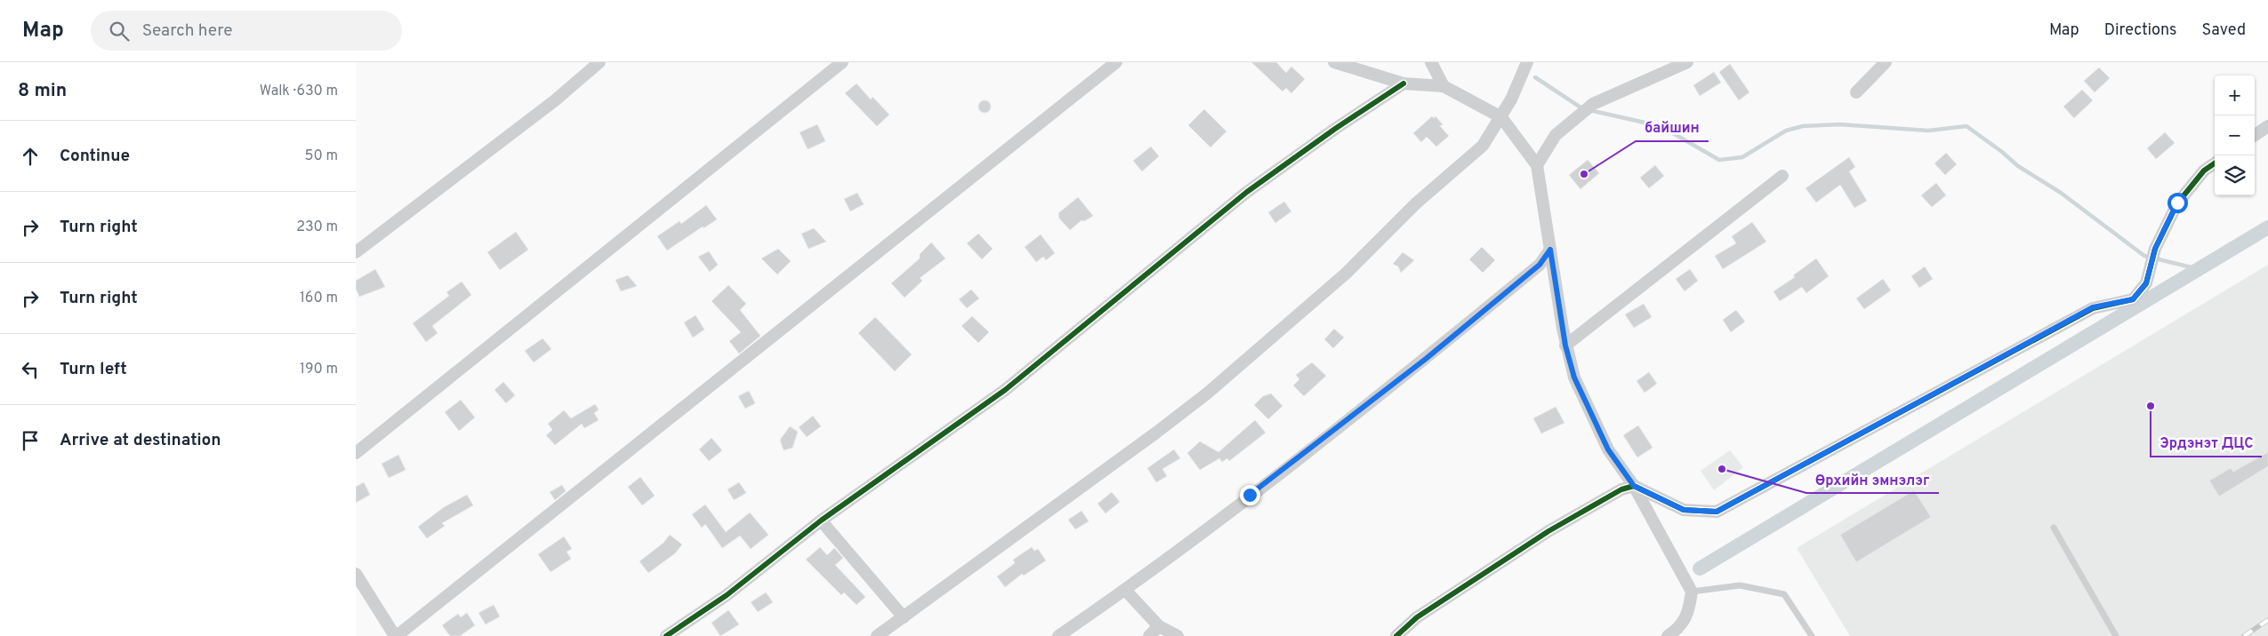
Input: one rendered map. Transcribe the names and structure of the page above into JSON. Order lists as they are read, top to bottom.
{
  "places": ["байшин", "Эрдэнэт ДЦС", "Өрхийн эмнэлэг"],
  "page": {
    "header": "Map",
    "search": "Search here",
    "nav": ["Map", "Directions", "Saved"],
    "heading": ["8 min", "Walk · 630 m"],
    "map_buttons": ["+", "−"],
    "list": [
      ["Continue", "50 m"],
      ["Turn right", "230 m"],
      ["Turn right", "160 m"],
      ["Turn left", "190 m"],
      "Arrive at destination"
    ]
  }
}
